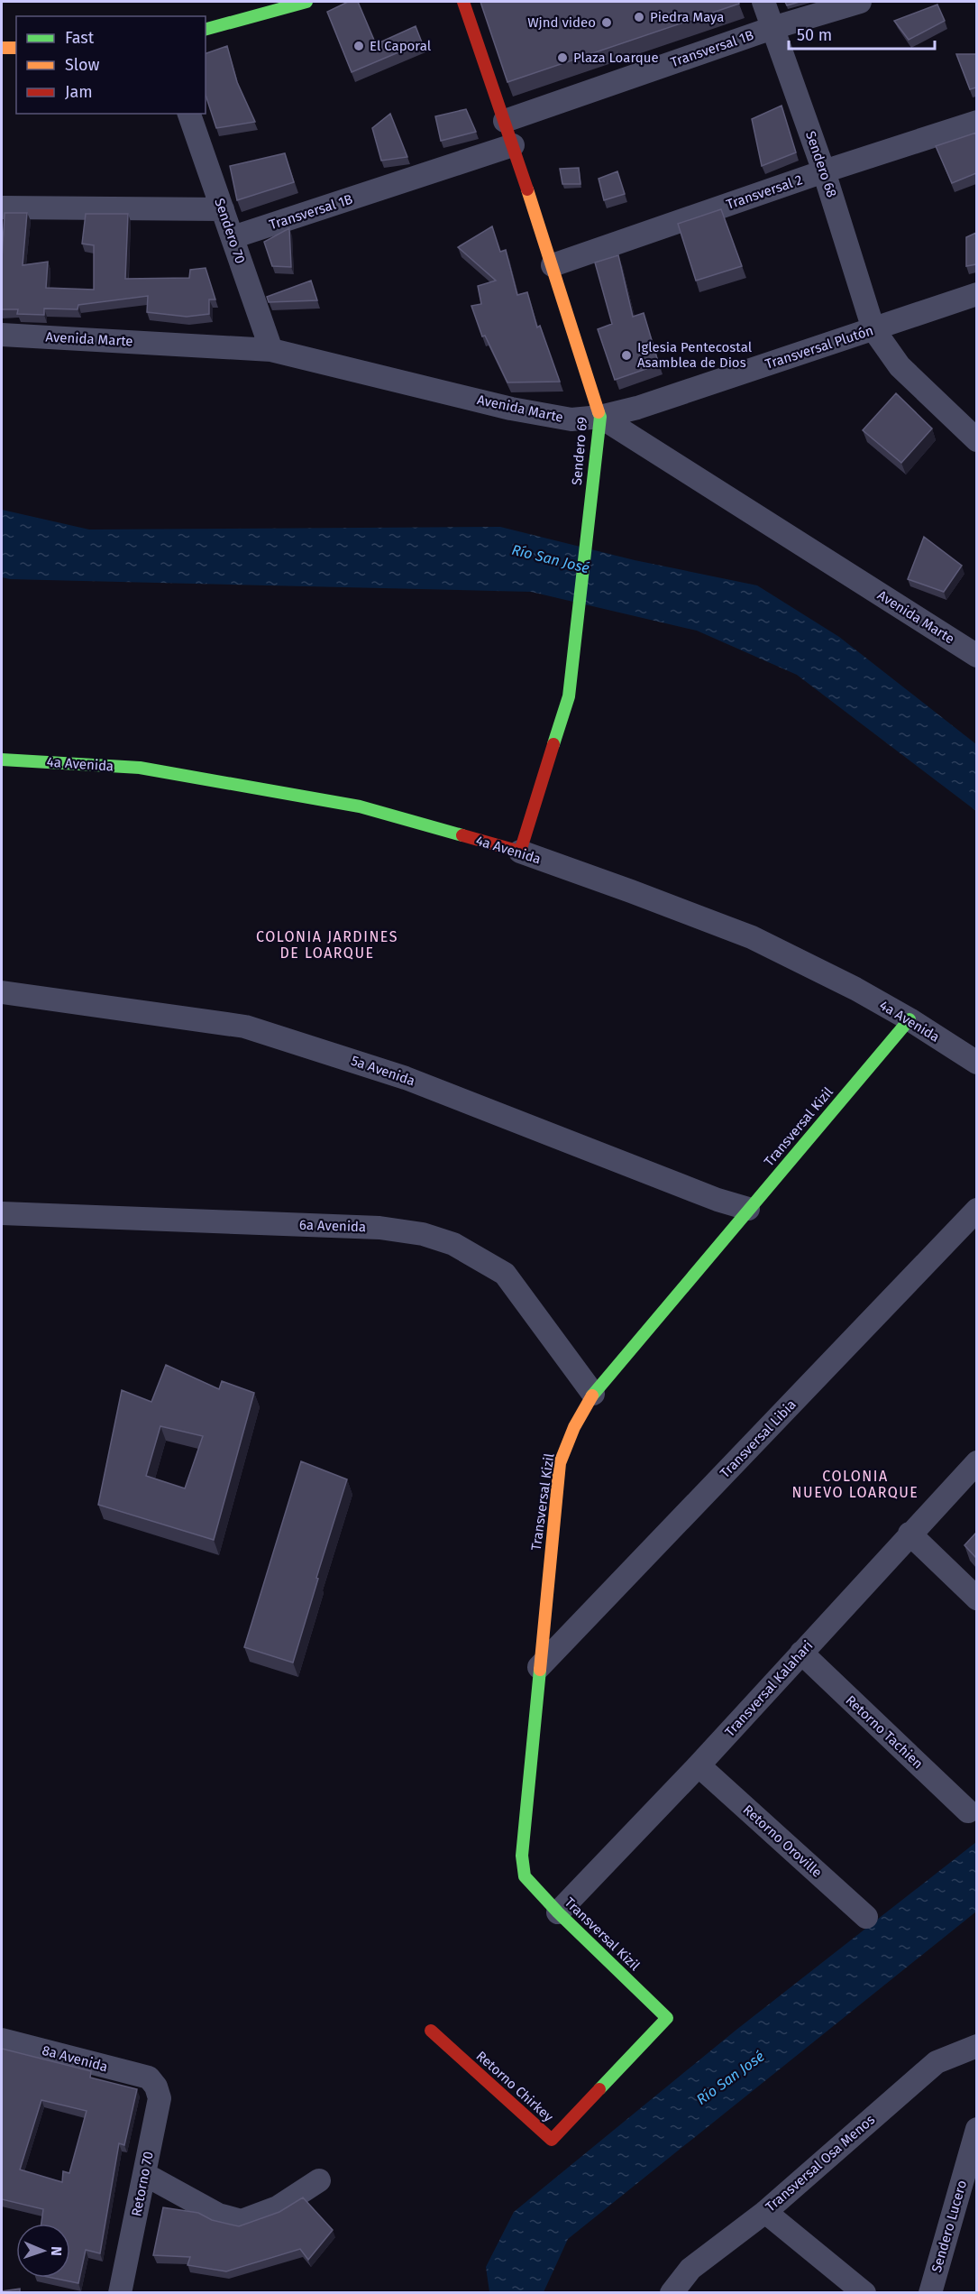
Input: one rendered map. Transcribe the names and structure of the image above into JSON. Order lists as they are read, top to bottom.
{
  "streets": {
    "main road": [
      "Sendero 69",
      "4a Avenida",
      "Transversal Kizil",
      "Retorno Chirkey"
    ],
    "street": [
      "Transversal 1B",
      "Sendero 68",
      "Transversal 2",
      "Sendero 70",
      "Avenida Marte",
      "Transversal Plutón",
      "5a Avenida",
      "6a Avenida",
      "Transversal Libia",
      "Transversal Kalahari",
      "Retorno Tachien",
      "Retorno Oroville",
      "8a Avenida",
      "Transversal Osa Menos",
      "Retorno 70",
      "Sendero Lucero"
    ]
  },
  "crossings": [
    ["Transversal 1B", "Sendero 68"],
    ["Transversal 1B", "Sendero 70"],
    ["Transversal 1B", "Sendero 69"],
    ["Sendero 68", "Transversal 2"],
    ["Sendero 68", "Transversal Plutón"],
    ["Transversal 2", "Sendero 69"],
    ["Sendero 70", "Avenida Marte"],
    ["Avenida Marte", "Transversal Plutón"],
    ["Avenida Marte", "Sendero 69"],
    ["Transversal Plutón", "Sendero 69"],
    ["Sendero 69", "4a Avenida"],
    ["4a Avenida", "Transversal Kizil"],
    ["5a Avenida", "Transversal Kizil"],
    ["Transversal Kizil", "6a Avenida"],
    ["Transversal Kizil", "Transversal Libia"],
    ["Transversal Kizil", "Transversal Kalahari"],
    ["Transversal Kizil", "Retorno Chirkey"],
    ["Transversal Kalahari", "Retorno Tachien"],
    ["Transversal Kalahari", "Retorno Oroville"],
    ["8a Avenida", "Retorno 70"]
  ],
  "districts": ["COLONIA JARDINES DE LOARQUE", "COLONIA NUEVO LOARQUE"],
  "water": ["Río San José"],
  "places": [
    "Piedra Maya",
    "Wjnd video",
    "El Caporal",
    "Plaza Loarque",
    "Iglesia Pentecostal Asamblea de Dios"
  ],
  "legend": ["Fast", "Slow", "Jam"],
  "scale_bar": "50 m",
  "north": "right"
}
